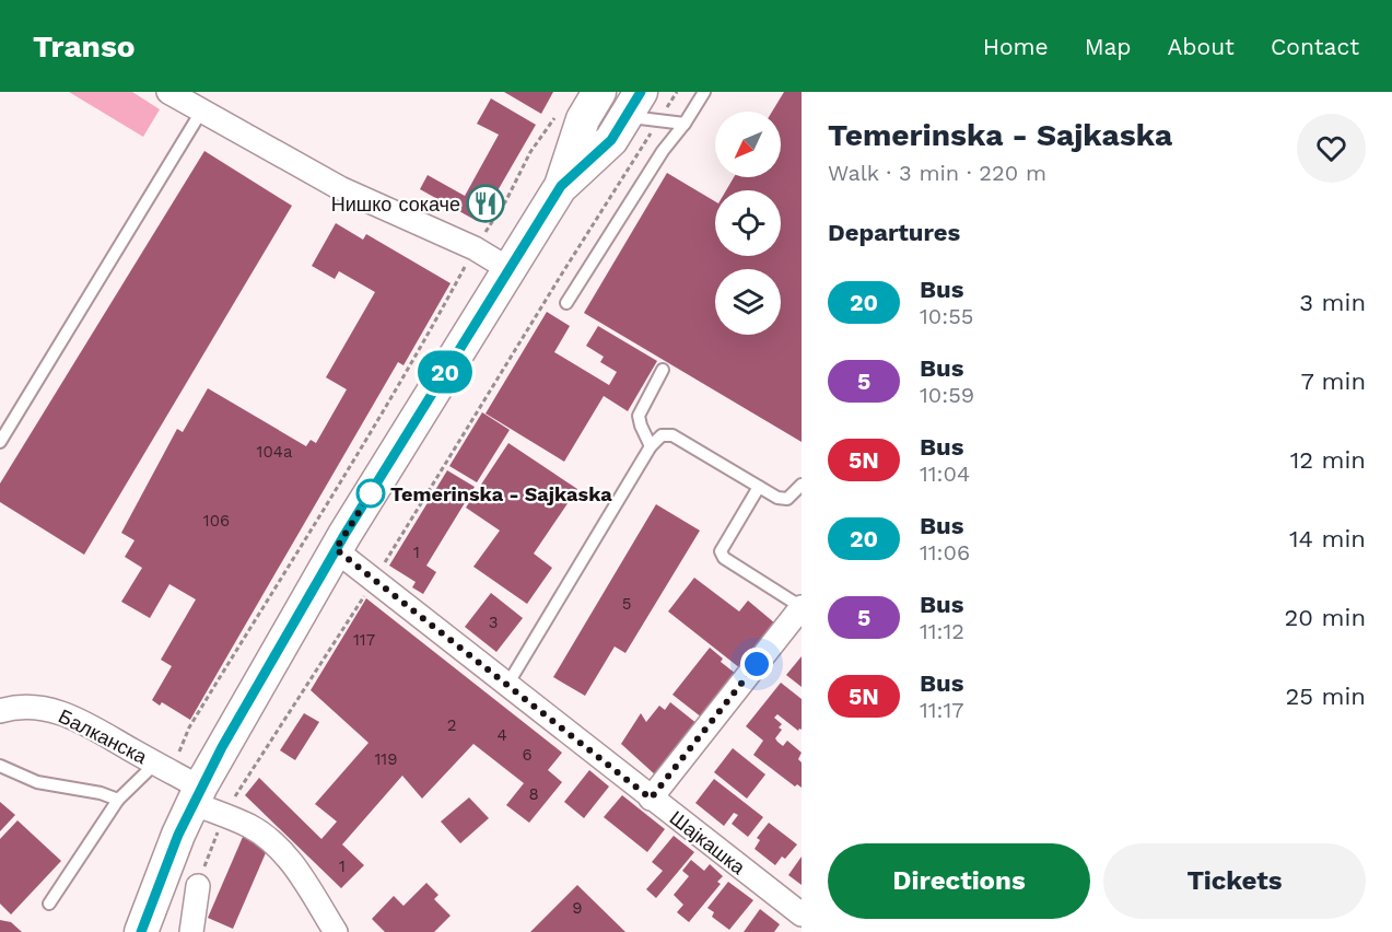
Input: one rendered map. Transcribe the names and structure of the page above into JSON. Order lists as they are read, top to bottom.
{
  "streets": {
    "street": ["Балканска", "Шајкашка"]
  },
  "places": {
    "restaurant": ["Нишко сокаче"],
    "other": ["Temerinska - Sajkaska"]
  },
  "lines": ["bus line 20"],
  "house_numbers": [
    "104a",
    "106",
    "1",
    "5",
    "3",
    "117",
    "2",
    "4",
    "6",
    "119",
    "8",
    "1",
    "9"
  ],
  "north": "bottom left",
  "page": {
    "header": "Transo",
    "nav": [
      "Home",
      "Map",
      "About",
      "Contact"
    ],
    "on_map": "20",
    "heading": [
      ["Temerinska - Sajkaska", "Walk · 3 min · 220 m"],
      "Departures"
    ],
    "list": [
      {
        "mark": "20",
        "name": "Bus",
        "note": "10:55",
        "value": "3 min"
      },
      {
        "mark": "5",
        "name": "Bus",
        "note": "10:59",
        "value": "7 min"
      },
      {
        "mark": "5N",
        "name": "Bus",
        "note": "11:04",
        "value": "12 min"
      },
      {
        "mark": "20",
        "name": "Bus",
        "note": "11:06",
        "value": "14 min"
      },
      {
        "mark": "5",
        "name": "Bus",
        "note": "11:12",
        "value": "20 min"
      },
      {
        "mark": "5N",
        "name": "Bus",
        "note": "11:17",
        "value": "25 min"
      }
    ],
    "buttons": ["Directions", "Tickets"]
  }
}
